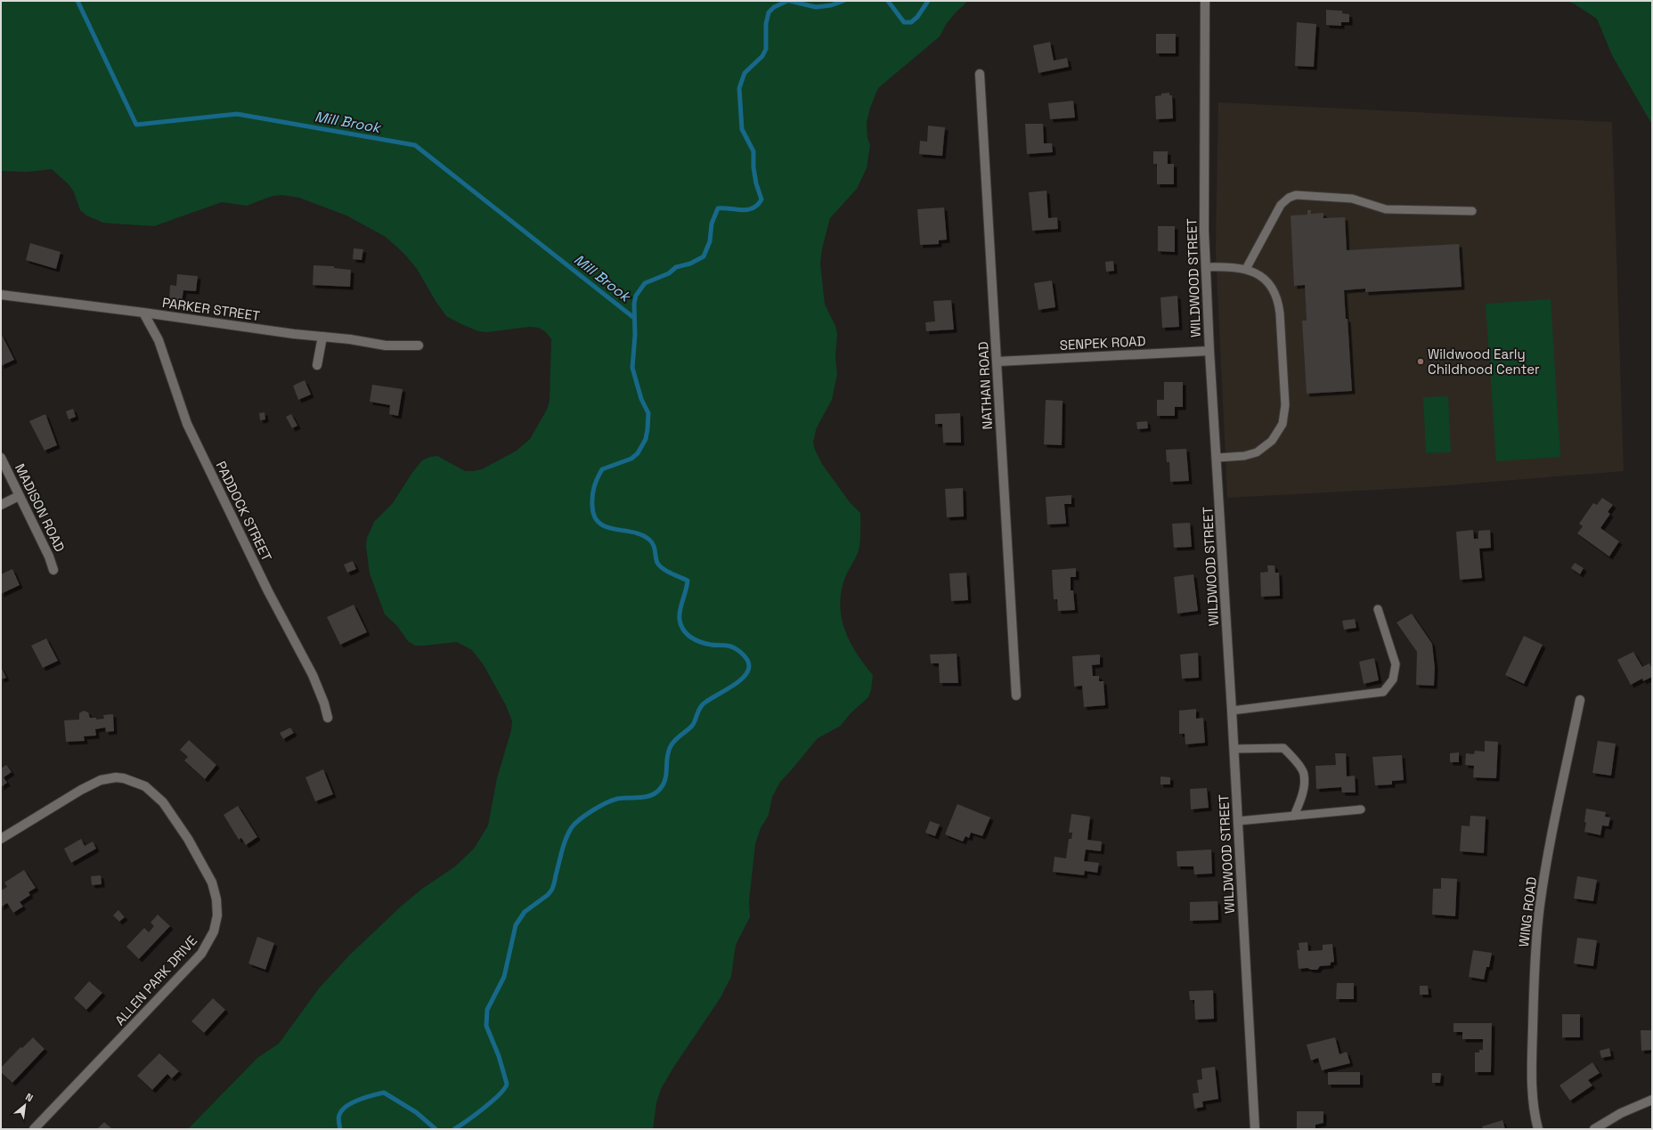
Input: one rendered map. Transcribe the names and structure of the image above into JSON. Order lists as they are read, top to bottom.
{
  "streets": {
    "street": [
      "WILDWOOD STREET",
      "PARKER STREET",
      "SENPEK ROAD",
      "NATHAN ROAD",
      "MADISON ROAD",
      "PADDOCK STREET",
      "WING ROAD",
      "ALLEN PARK DRIVE"
    ]
  },
  "crossings": [
    ["WILDWOOD STREET", "SENPEK ROAD"],
    ["PARKER STREET", "PADDOCK STREET"],
    ["SENPEK ROAD", "NATHAN ROAD"]
  ],
  "water": ["Mill Brook"],
  "places": ["Wildwood Early Childhood Center"],
  "north": "top right"
}
